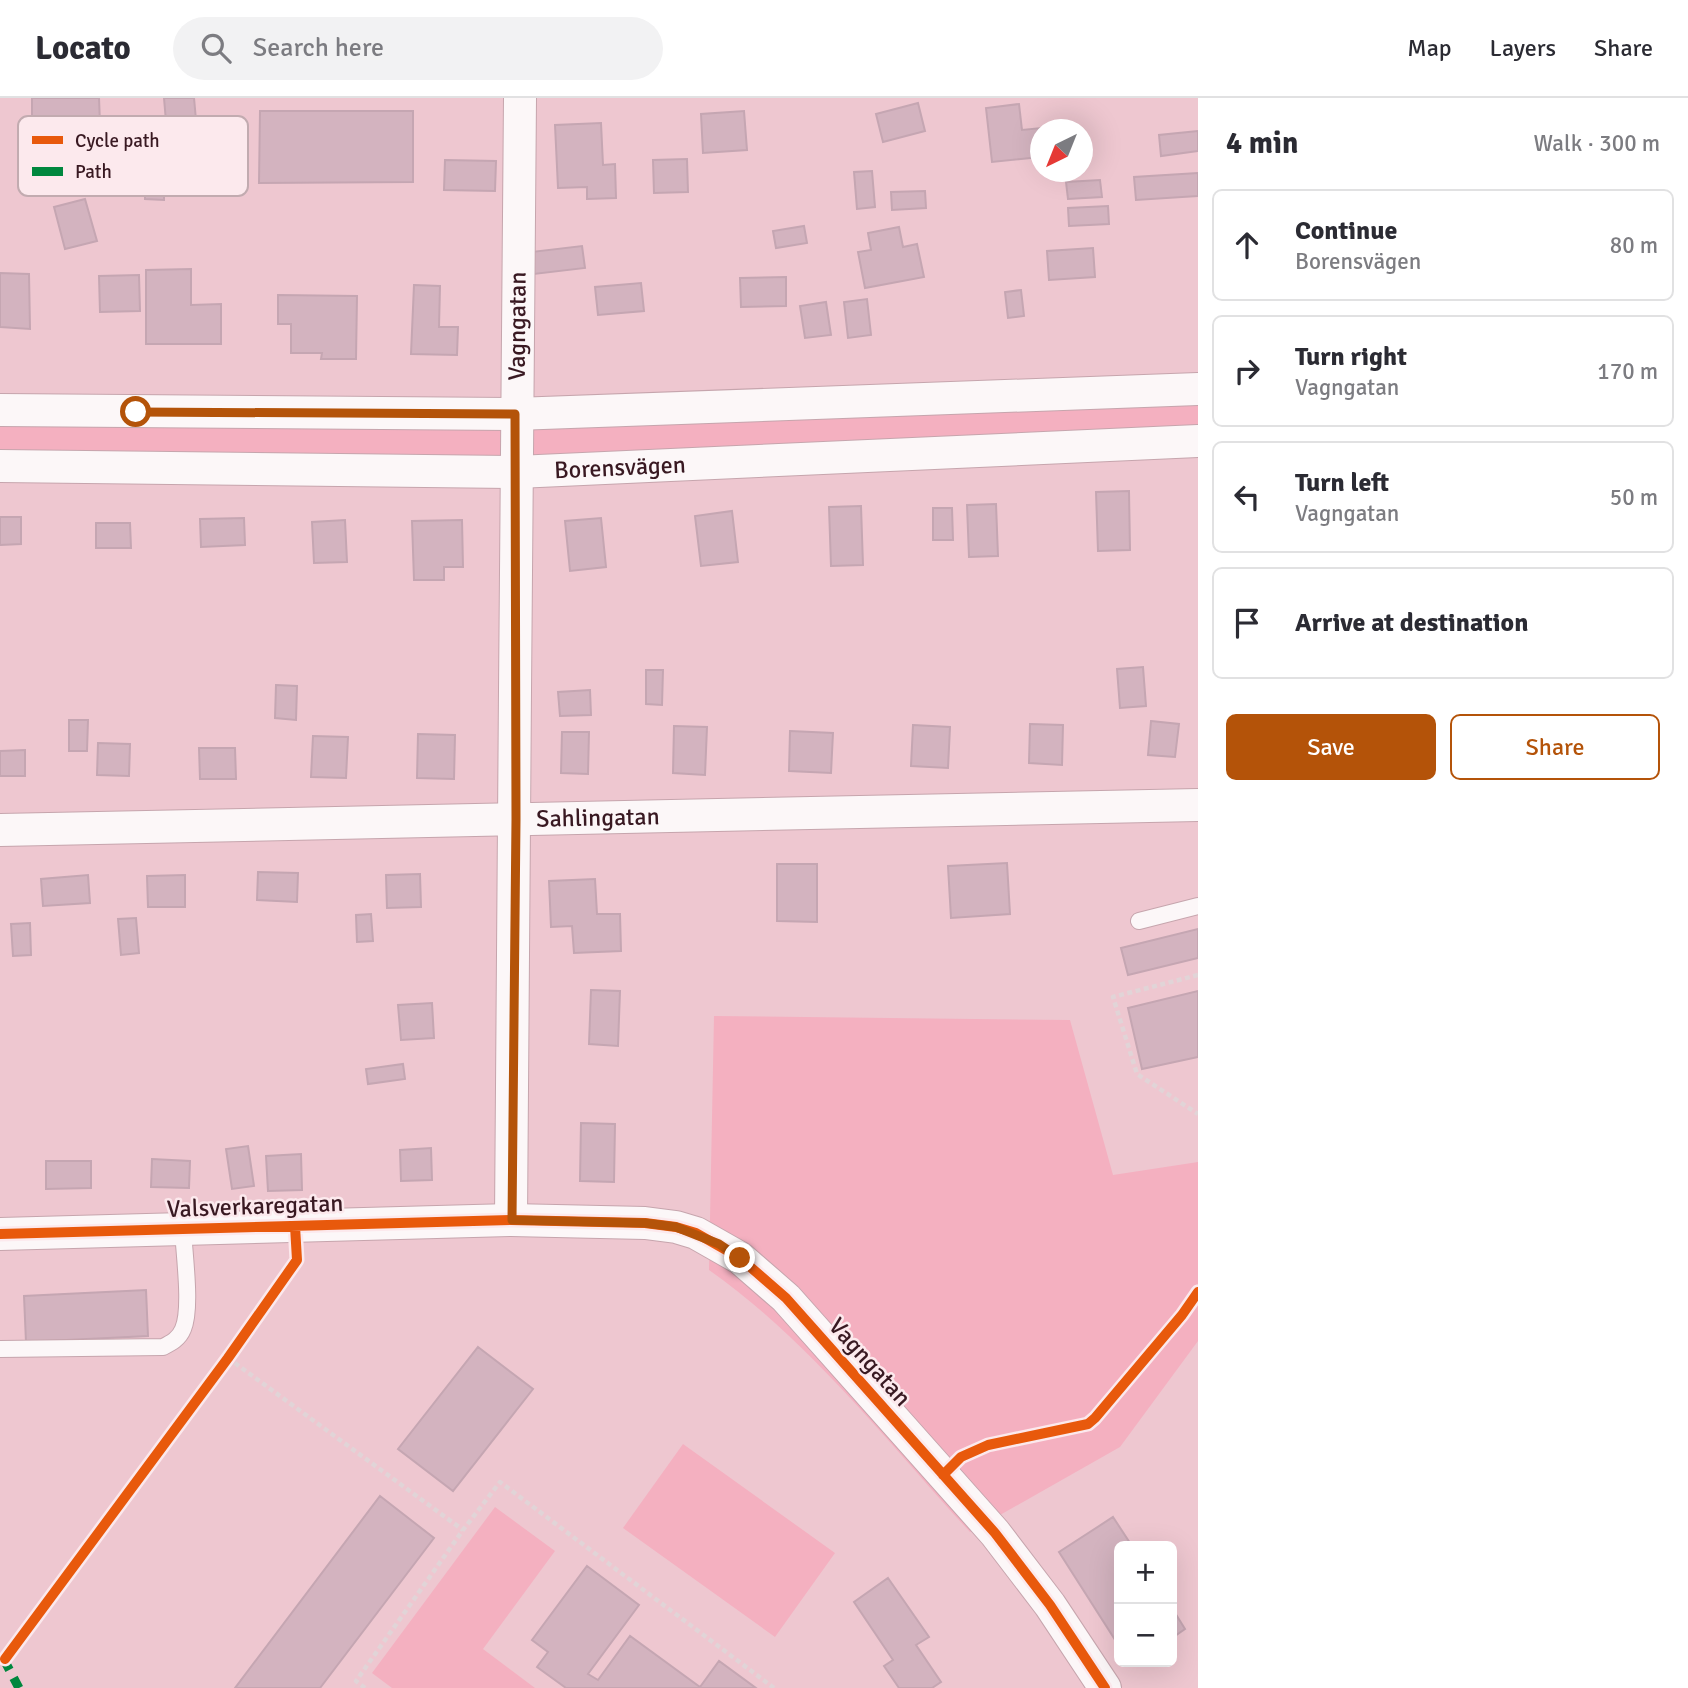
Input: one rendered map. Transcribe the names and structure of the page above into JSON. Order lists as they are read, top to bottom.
{
  "streets": {
    "street": [
      "Vagngatan",
      "Borensvägen",
      "Sahlingatan",
      "Valsverkaregatan"
    ]
  },
  "crossings": [
    ["Vagngatan", "Borensvägen"],
    ["Vagngatan", "Sahlingatan"],
    ["Vagngatan", "Valsverkaregatan"]
  ],
  "legend": ["Cycle path", "Path"],
  "north": "bottom left",
  "page": {
    "header": "Locato",
    "search": "Search here",
    "nav": ["Map", "Layers", "Share"],
    "heading": ["4 min", "Walk · 300 m"],
    "list": [
      ["Continue", "Borensvägen", "80 m"],
      ["Turn right", "Vagngatan", "170 m"],
      ["Turn left", "Vagngatan", "50 m"],
      "Arrive at destination"
    ],
    "buttons": ["Save", "Share"],
    "map_buttons": ["+", "−"]
  }
}
